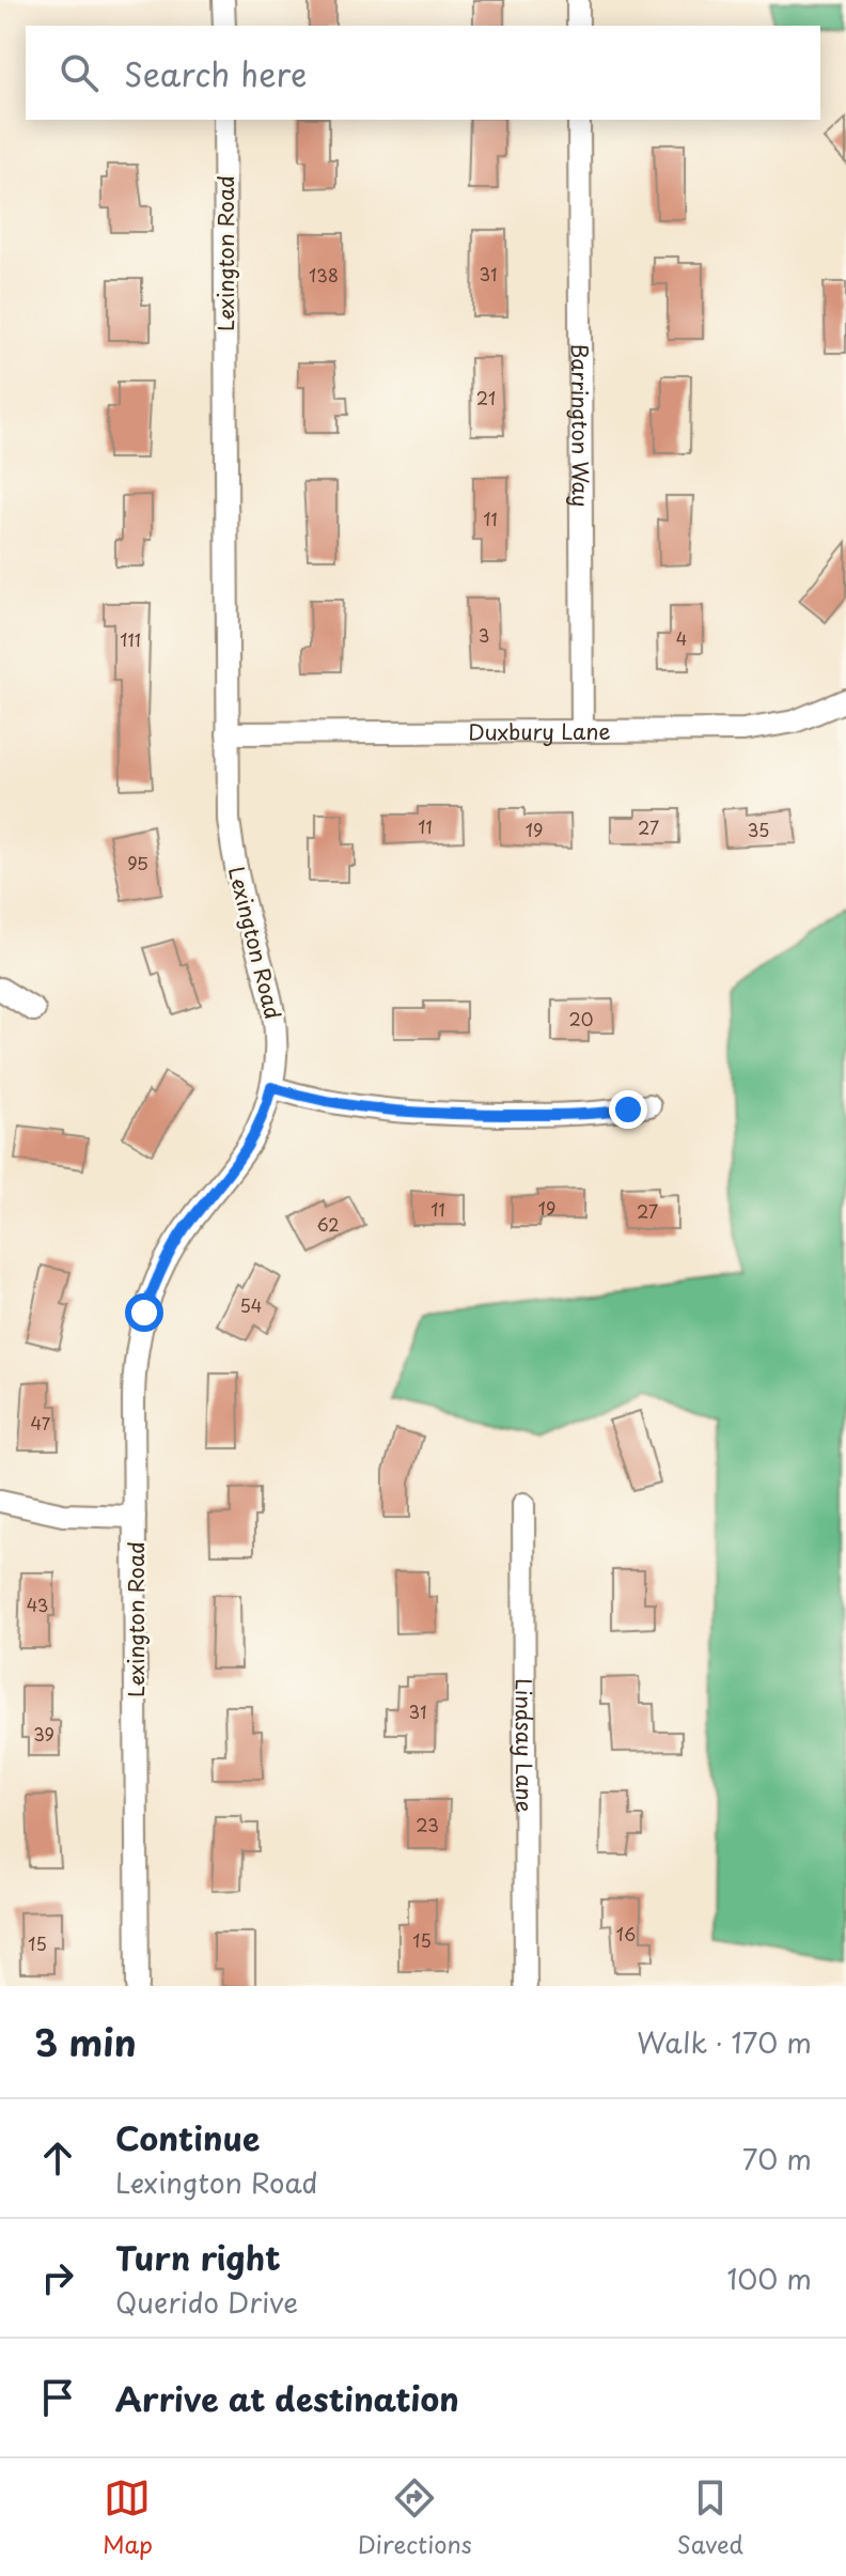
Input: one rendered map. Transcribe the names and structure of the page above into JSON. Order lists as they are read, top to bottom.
{
  "streets": {
    "street": [
      "Lexington Road",
      "Barrington Way",
      "Duxbury Lane",
      "Lindsay Lane"
    ]
  },
  "crossings": [
    ["Lexington Road", "Duxbury Lane"],
    ["Barrington Way", "Duxbury Lane"]
  ],
  "house_numbers": [
    "31",
    "138",
    "21",
    "11",
    "3",
    "4",
    "111",
    "11",
    "27",
    "19",
    "35",
    "95",
    "20",
    "19",
    "11",
    "27",
    "62",
    "54",
    "47",
    "43",
    "31",
    "39",
    "23",
    "16",
    "15",
    "15"
  ],
  "page": {
    "search": "Search here",
    "heading": ["3 min", "Walk · 170 m"],
    "list": [
      ["Continue", "Lexington Road", "70 m"],
      ["Turn right", "Querido Drive", "100 m"],
      "Arrive at destination"
    ],
    "nav": ["Map", "Directions", "Saved"]
  }
}
